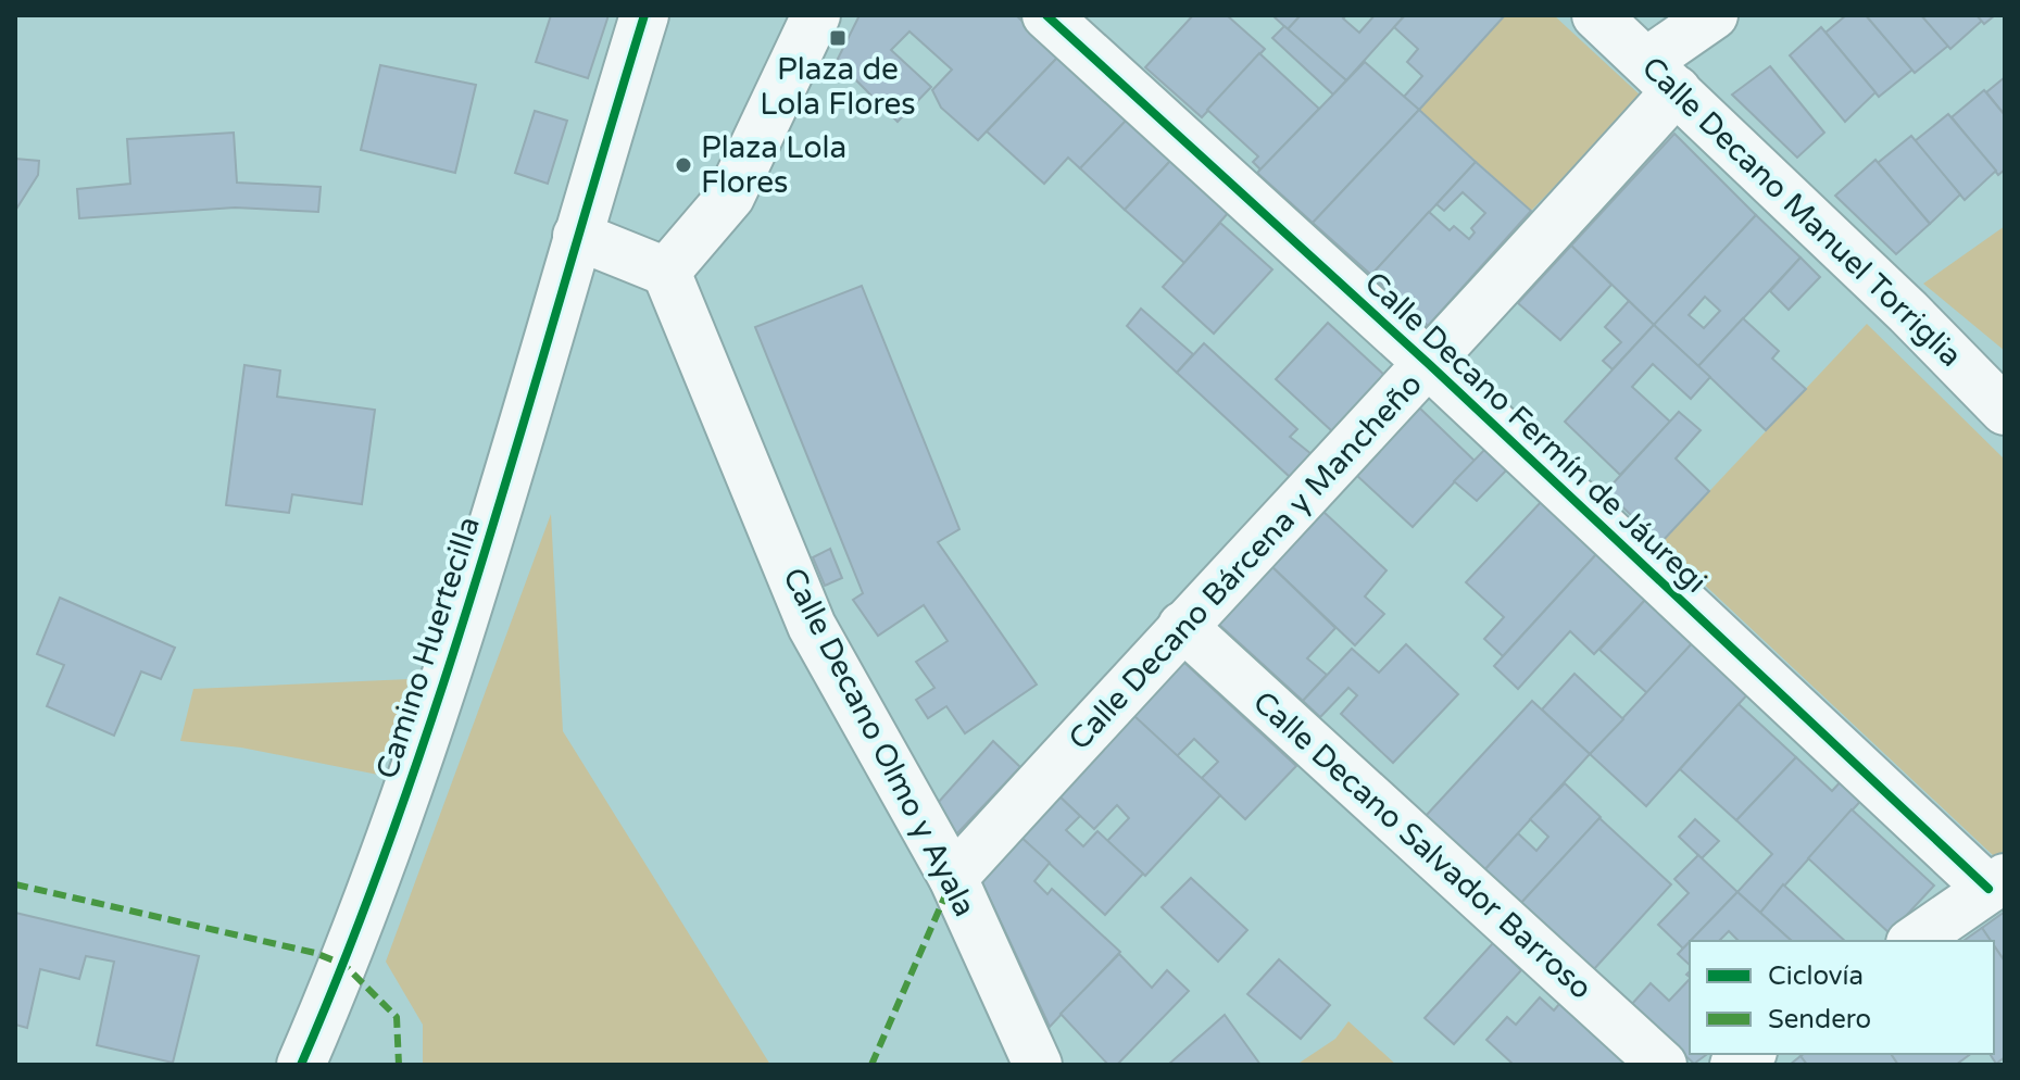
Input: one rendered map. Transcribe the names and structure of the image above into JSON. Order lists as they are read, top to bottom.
{
  "streets": {
    "street": [
      "Calle Decano Manuel Torriglia",
      "Calle Decano Fermín de Jáuregi",
      "Calle Decano Bárcena y Mancheño",
      "Camino Huertecilla",
      "Calle Decano Olmo y Ayala",
      "Calle Decano Salvador Barroso"
    ]
  },
  "crossings": [
    ["Calle Decano Manuel Torriglia", "Calle Decano Bárcena y Mancheño"],
    ["Calle Decano Fermín de Jáuregi", "Calle Decano Bárcena y Mancheño"],
    ["Calle Decano Bárcena y Mancheño", "Calle Decano Olmo y Ayala"],
    ["Calle Decano Bárcena y Mancheño", "Calle Decano Salvador Barroso"]
  ],
  "places": {
    "transit": ["Plaza de Lola Flores"],
    "other": ["Plaza Lola Flores"]
  },
  "legend": ["Ciclovía", "Sendero"]
}
